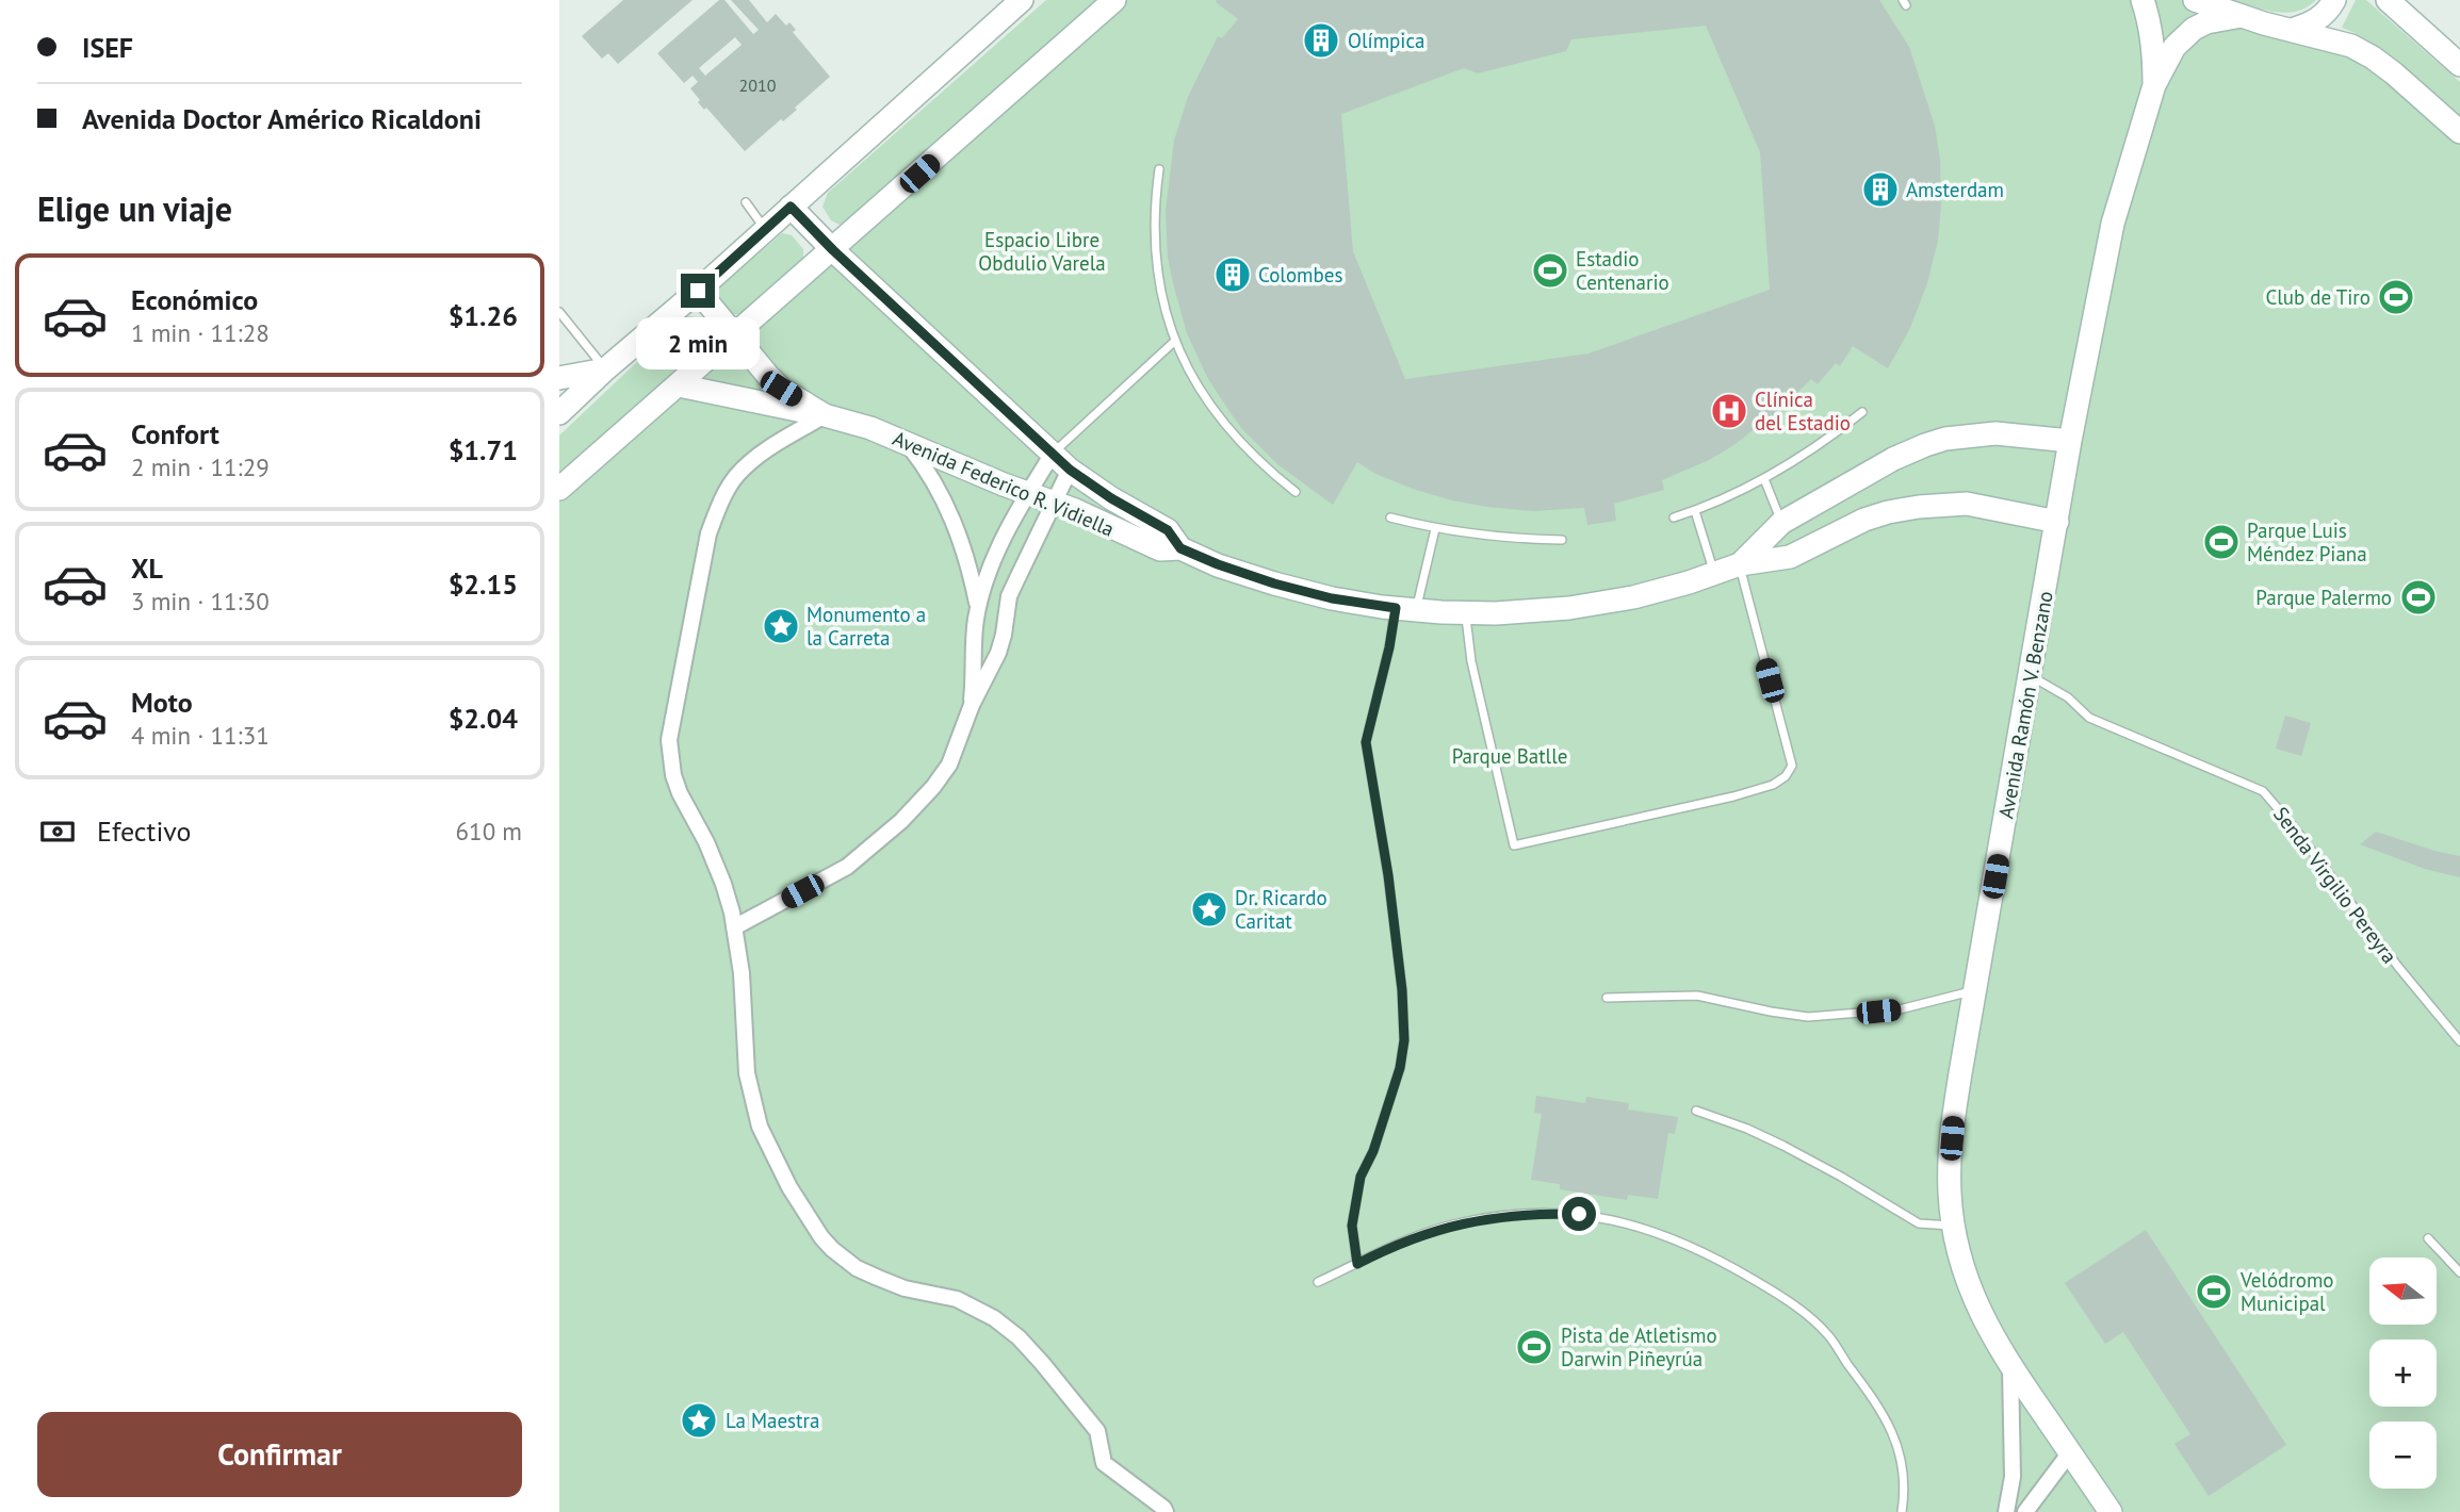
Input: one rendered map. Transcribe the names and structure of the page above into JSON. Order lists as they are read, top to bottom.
{
  "streets": {
    "street": ["Avenida Federico R. Vidiella", "Avenida Ramón V. Benzano"],
    "lane": ["Senda Virgilio Pereyra"]
  },
  "crossings": [
    ["Avenida Federico R. Vidiella", "Avenida Ramón V. Benzano"],
    ["Avenida Ramón V. Benzano", "Senda Virgilio Pereyra"]
  ],
  "parks": ["Espacio Libre Obdulio Varela", "Parque Batlle"],
  "places": {
    "building": ["Olímpica", "Amsterdam", "Colombes"],
    "sports": [
      "Estadio Centenario",
      "Club de Tiro",
      "Parque Luis Méndez Piana",
      "Parque Palermo",
      "Velódromo Municipal",
      "Pista de Atletismo Darwin Piñeyrúa"
    ],
    "hospital": ["Clínica del Estadio"],
    "place": ["Monumento a la Carreta", "Dr. Ricardo Caritat", "La Maestra"]
  },
  "house_numbers": ["2010"],
  "north": "left",
  "page": {
    "banner": ["ISEF", "Avenida Doctor Américo Ricaldoni"],
    "heading": "Elige un viaje",
    "list": [
      {
        "name": "Económico",
        "note": "1 min · 11:28",
        "value": "$1.26"
      },
      {
        "name": "Confort",
        "note": "2 min · 11:29",
        "value": "$1.71"
      },
      {
        "name": "XL",
        "note": "3 min · 11:30",
        "value": "$2.15"
      },
      {
        "name": "Moto",
        "note": "4 min · 11:31",
        "value": "$2.04"
      }
    ],
    "bubble": "2 min",
    "pay": ["Efectivo", "610 m"],
    "map_buttons": ["+", "−"],
    "buttons": "Confirmar"
  }
}
